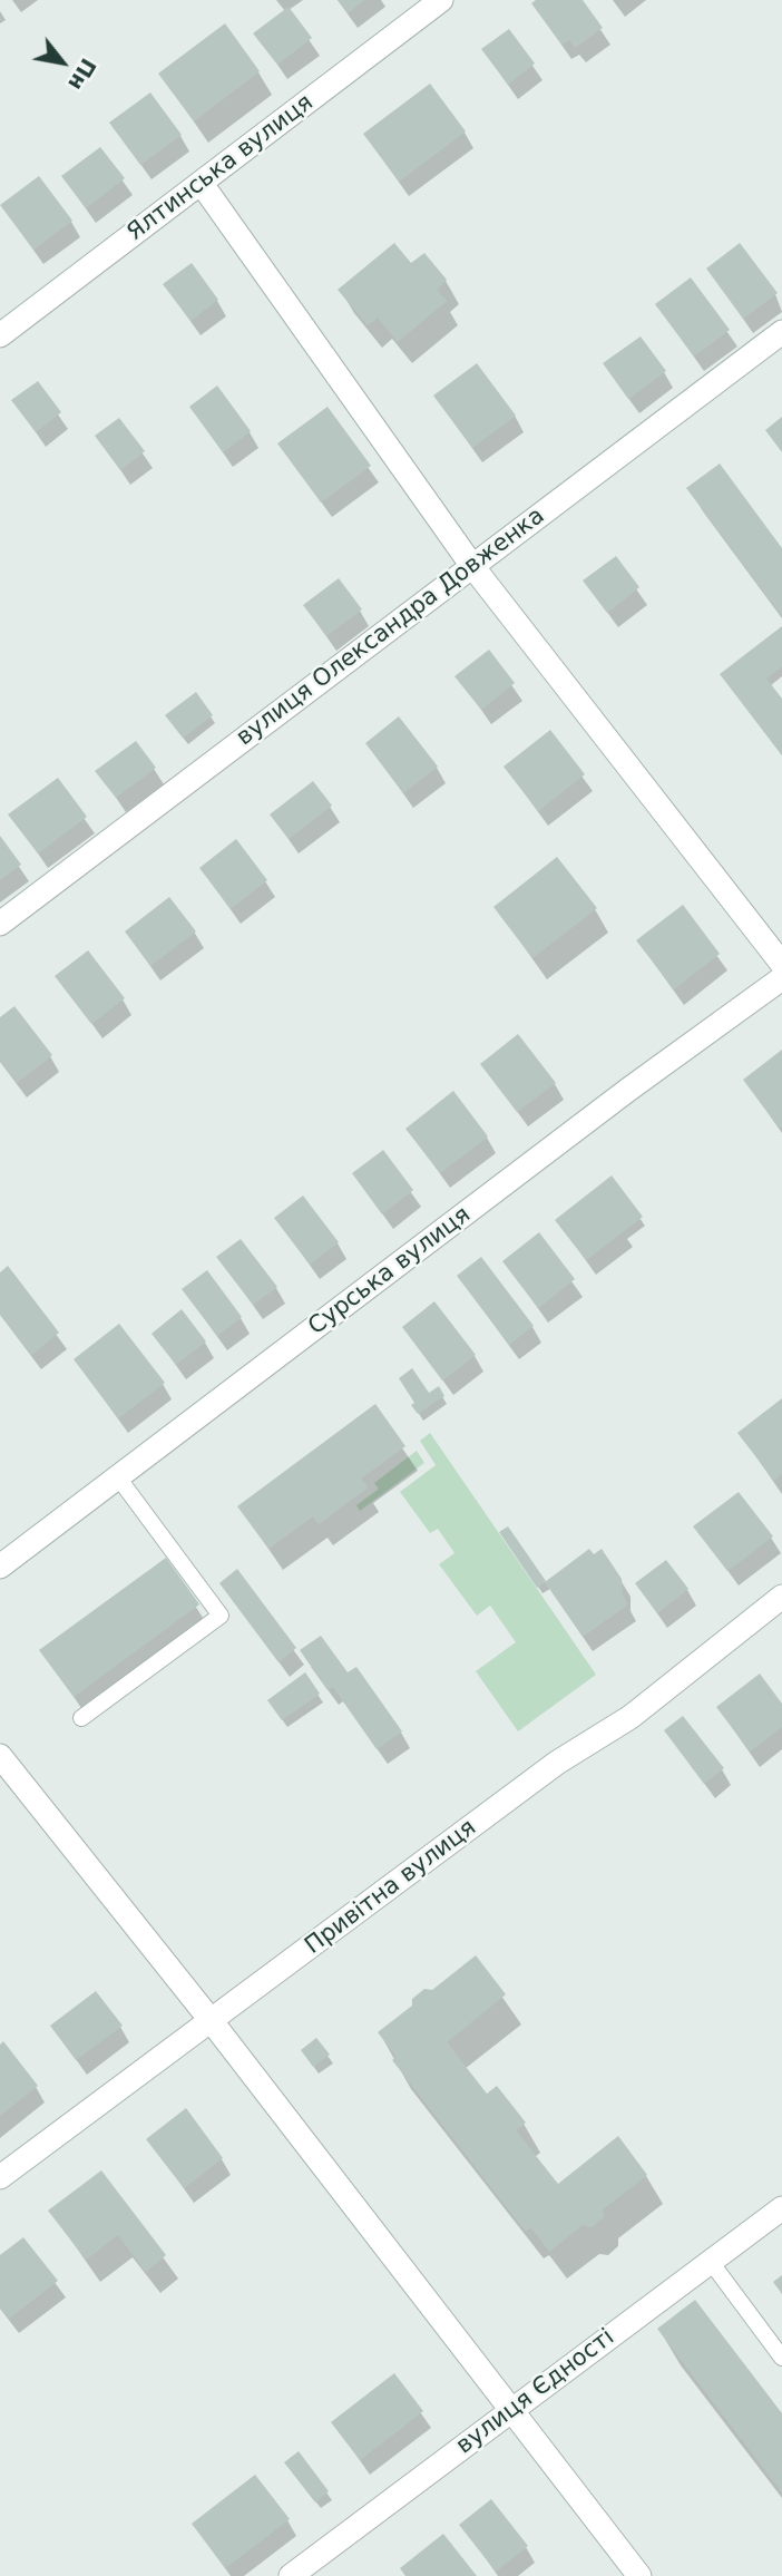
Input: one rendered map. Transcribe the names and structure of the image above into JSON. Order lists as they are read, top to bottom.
{
  "streets": {
    "street": [
      "Ялтинська вулиця",
      "вулиця Олександра Довженка",
      "Сурська вулиця",
      "Привітна вулиця",
      "вулиця Єдності"
    ]
  },
  "north": "bottom right"
}
